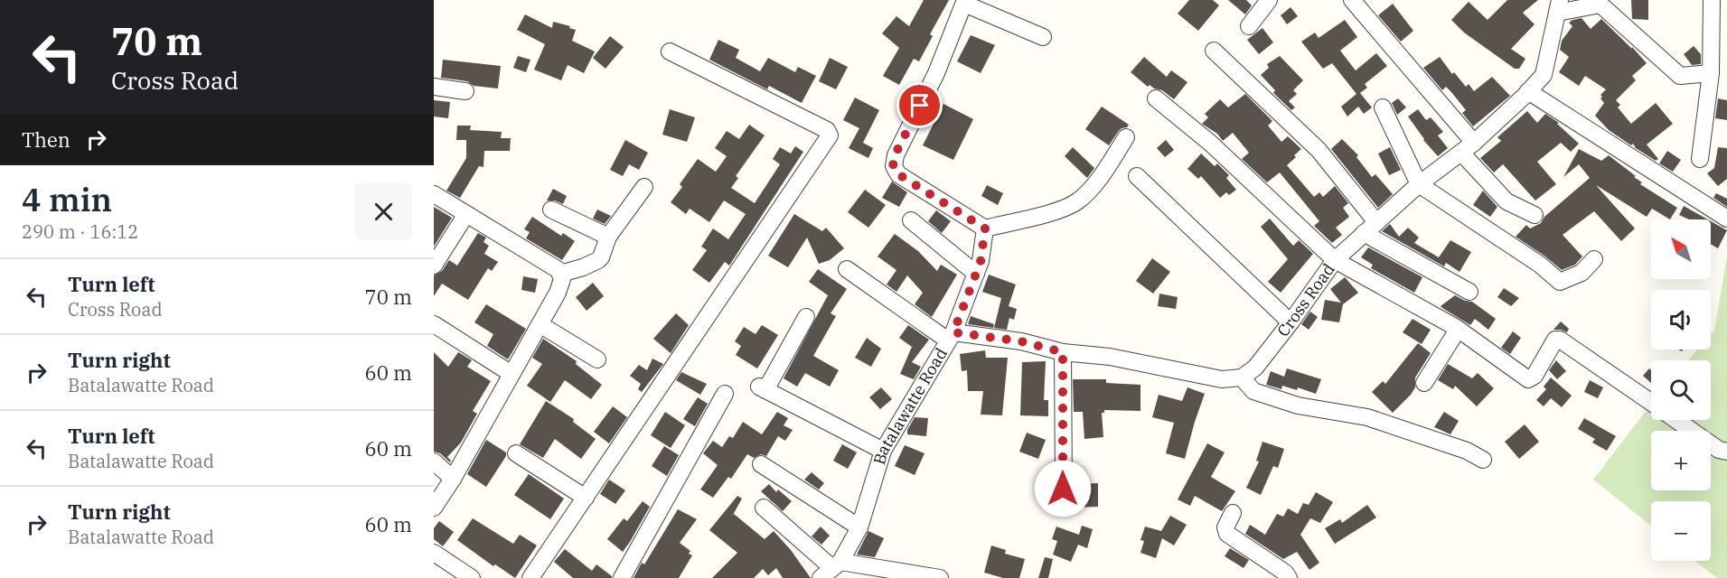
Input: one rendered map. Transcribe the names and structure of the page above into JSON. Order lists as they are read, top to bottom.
{
  "streets": {
    "street": ["Cross Road", "Batalawatte Road"]
  },
  "north": "top left",
  "page": {
    "turn": ["70 m", "Cross Road"],
    "then": "Then",
    "heading": ["4 min", "290 m · 16:12"],
    "map_buttons": ["+", "−"],
    "list": [
      {
        "name": "Turn left",
        "note": "Cross Road",
        "value": "70 m"
      },
      {
        "name": "Turn right",
        "note": "Batalawatte Road",
        "value": "60 m"
      },
      {
        "name": "Turn left",
        "note": "Batalawatte Road",
        "value": "60 m"
      },
      {
        "name": "Turn right",
        "note": "Batalawatte Road",
        "value": "60 m"
      }
    ]
  }
}
